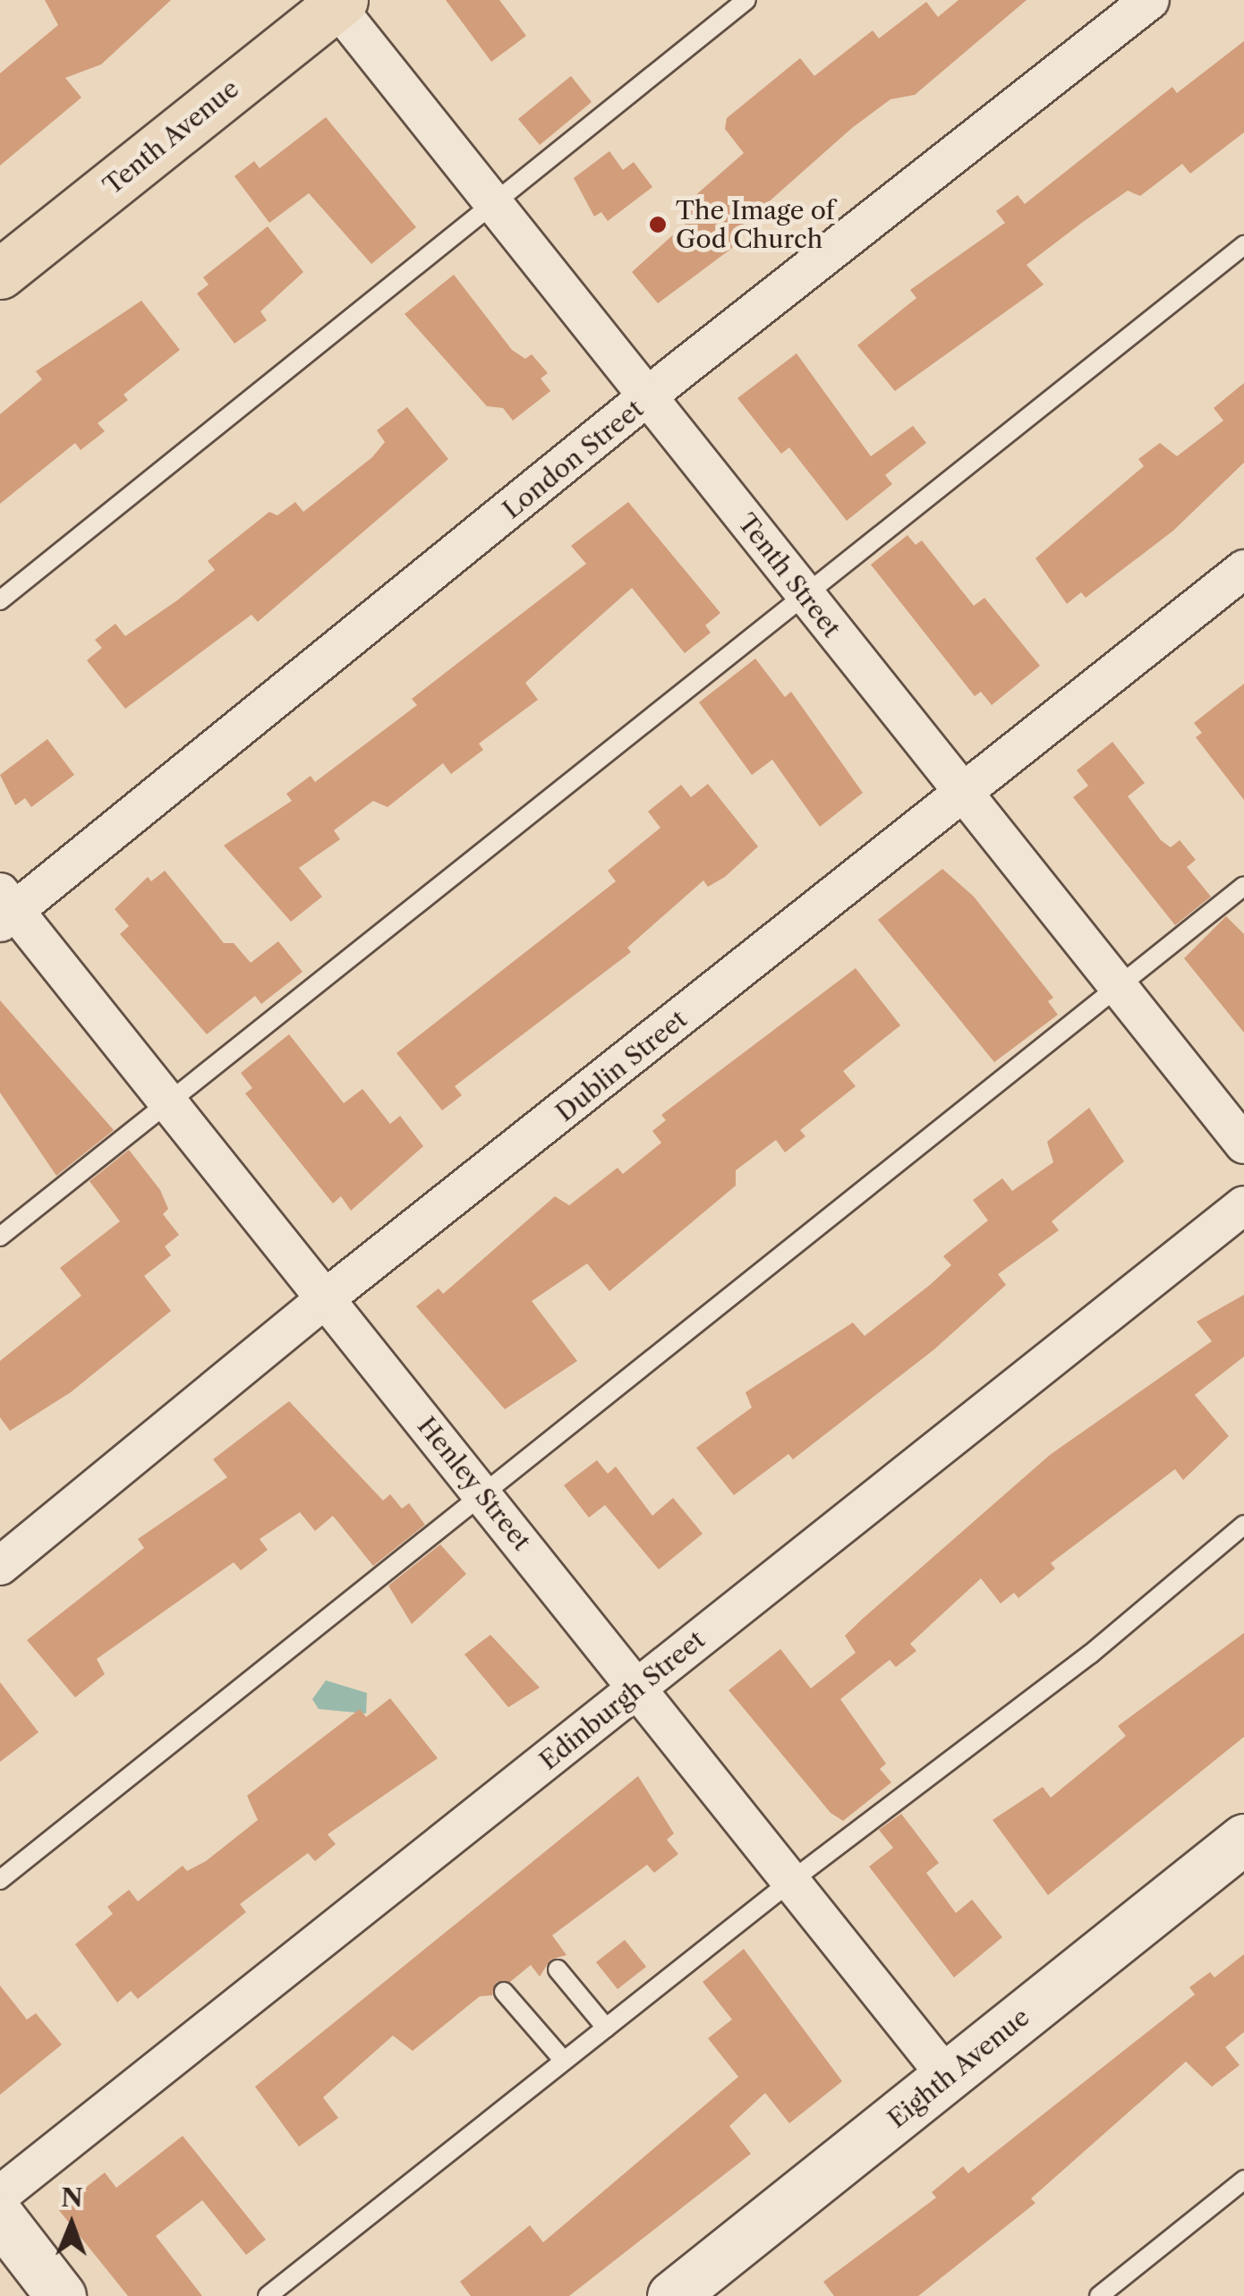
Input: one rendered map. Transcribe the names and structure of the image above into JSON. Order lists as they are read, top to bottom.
{
  "streets": {
    "main road": ["Tenth Avenue"],
    "street": [
      "London Street",
      "Tenth Street",
      "Dublin Street",
      "Henley Street",
      "Edinburgh Street",
      "Eighth Avenue"
    ]
  },
  "crossings": [
    ["Tenth Avenue", "Tenth Street"],
    ["London Street", "Tenth Street"],
    ["London Street", "Henley Street"],
    ["Tenth Street", "Dublin Street"],
    ["Dublin Street", "Henley Street"],
    ["Henley Street", "Edinburgh Street"],
    ["Henley Street", "Eighth Avenue"]
  ],
  "places": ["The Image of God Church"],
  "north": "top"
}
